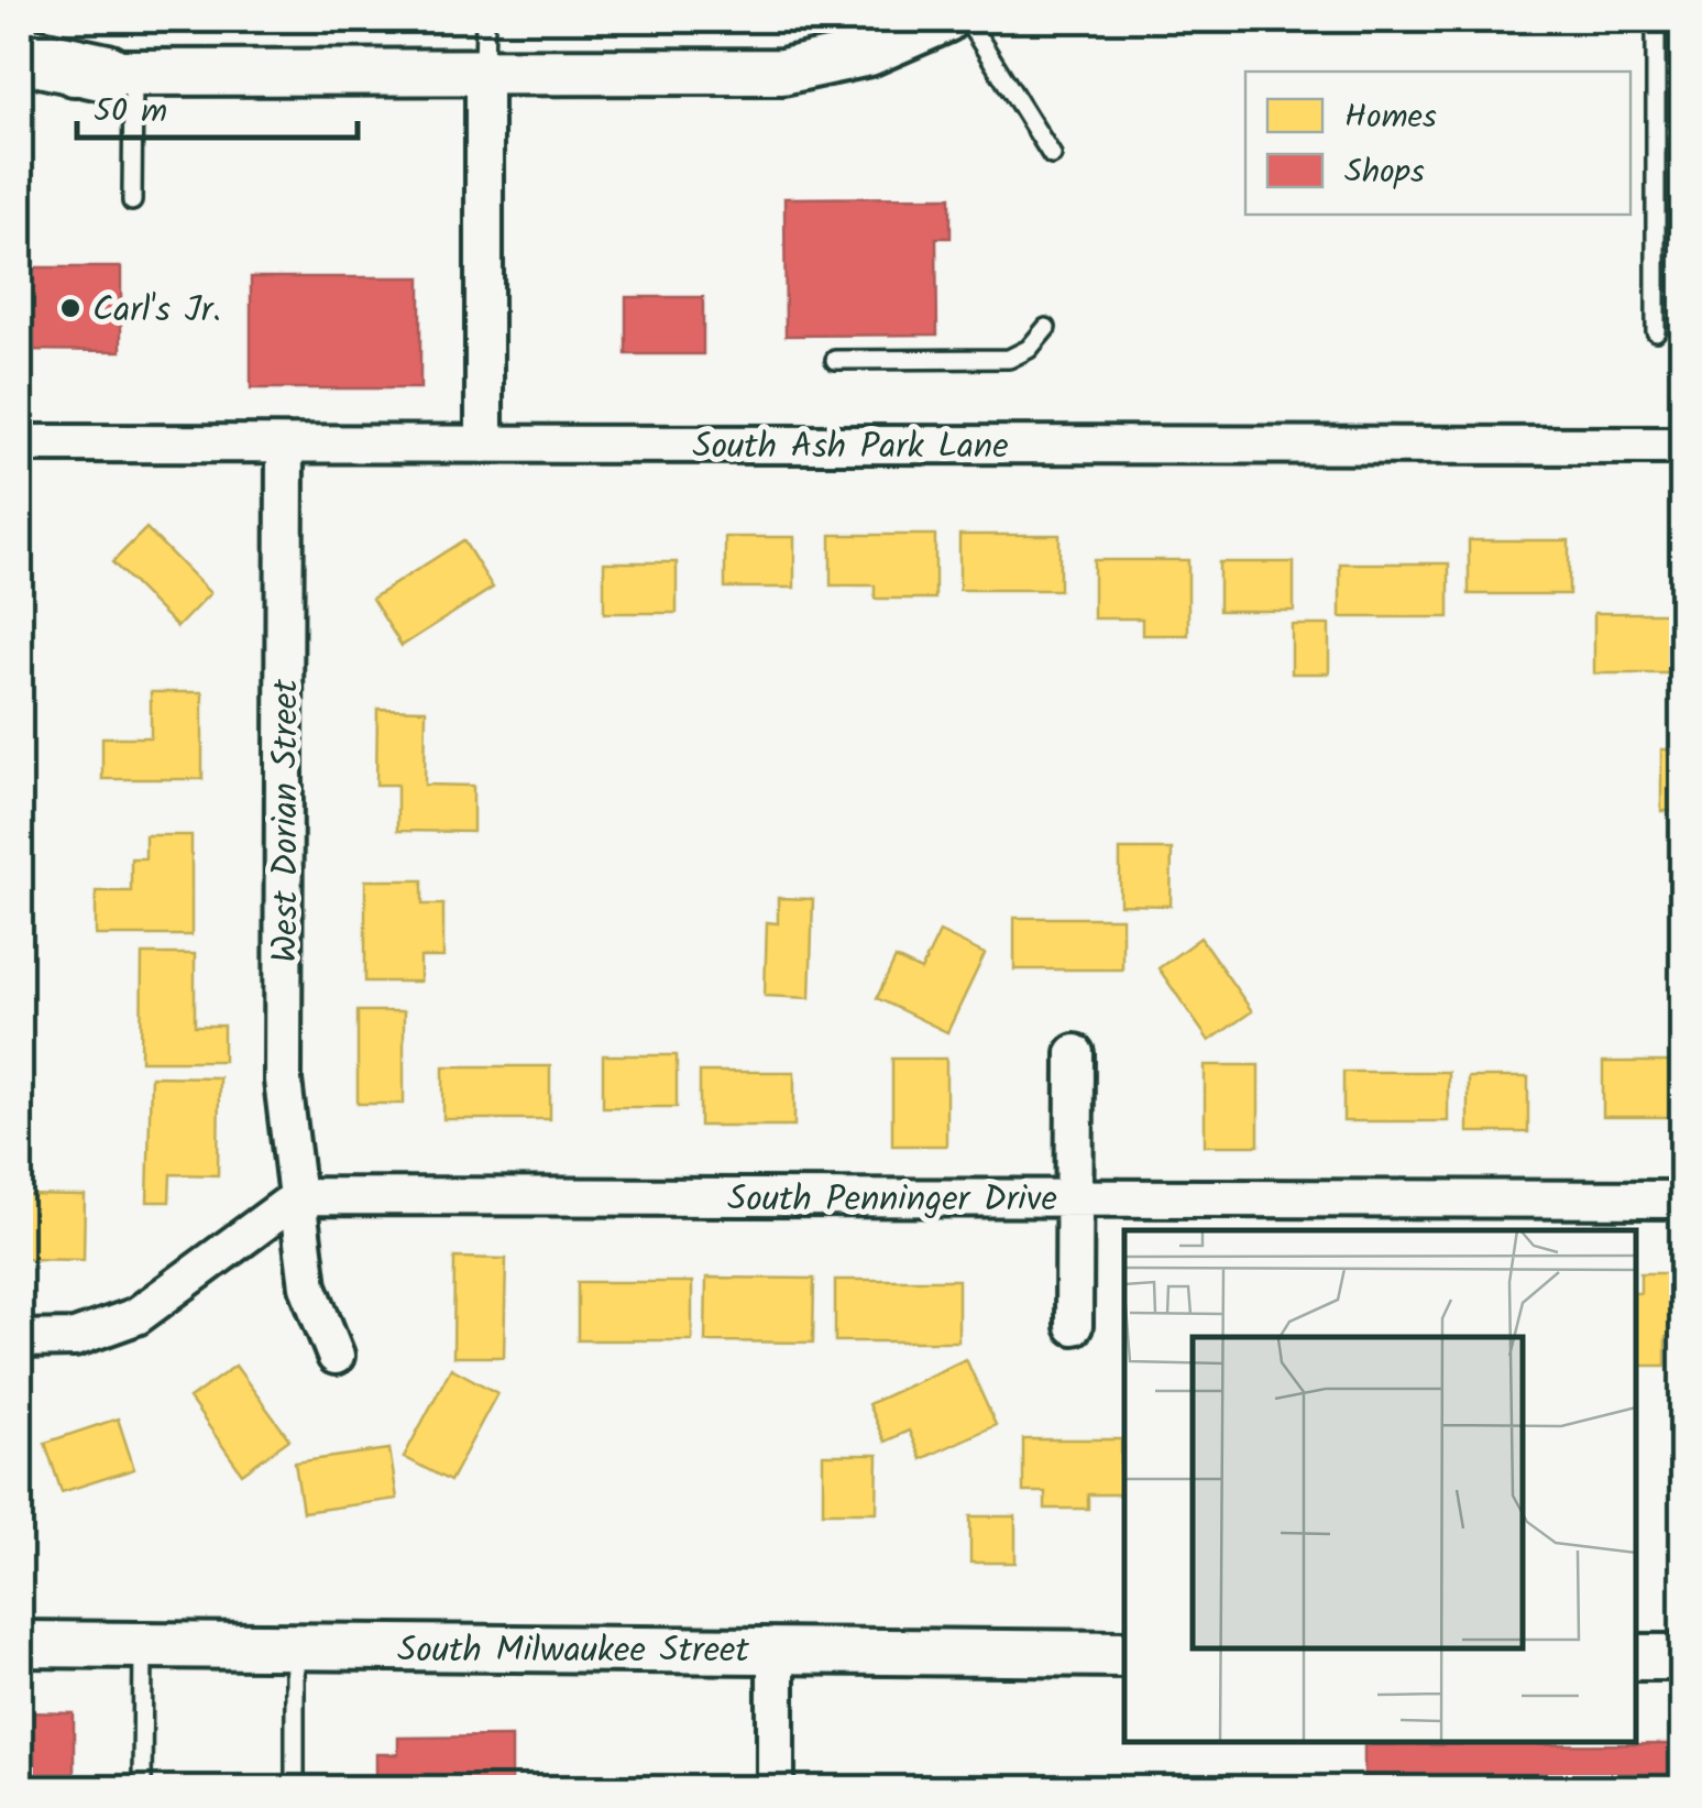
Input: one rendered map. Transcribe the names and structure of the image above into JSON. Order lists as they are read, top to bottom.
{
  "streets": {
    "street": [
      "South Ash Park Lane",
      "West Dorian Street",
      "South Penninger Drive",
      "South Milwaukee Street"
    ]
  },
  "crossings": [
    ["South Ash Park Lane", "West Dorian Street"],
    ["West Dorian Street", "South Penninger Drive"]
  ],
  "places": ["Carl's Jr."],
  "legend": ["Homes", "Shops"],
  "scale_bar": "50 m"
}
